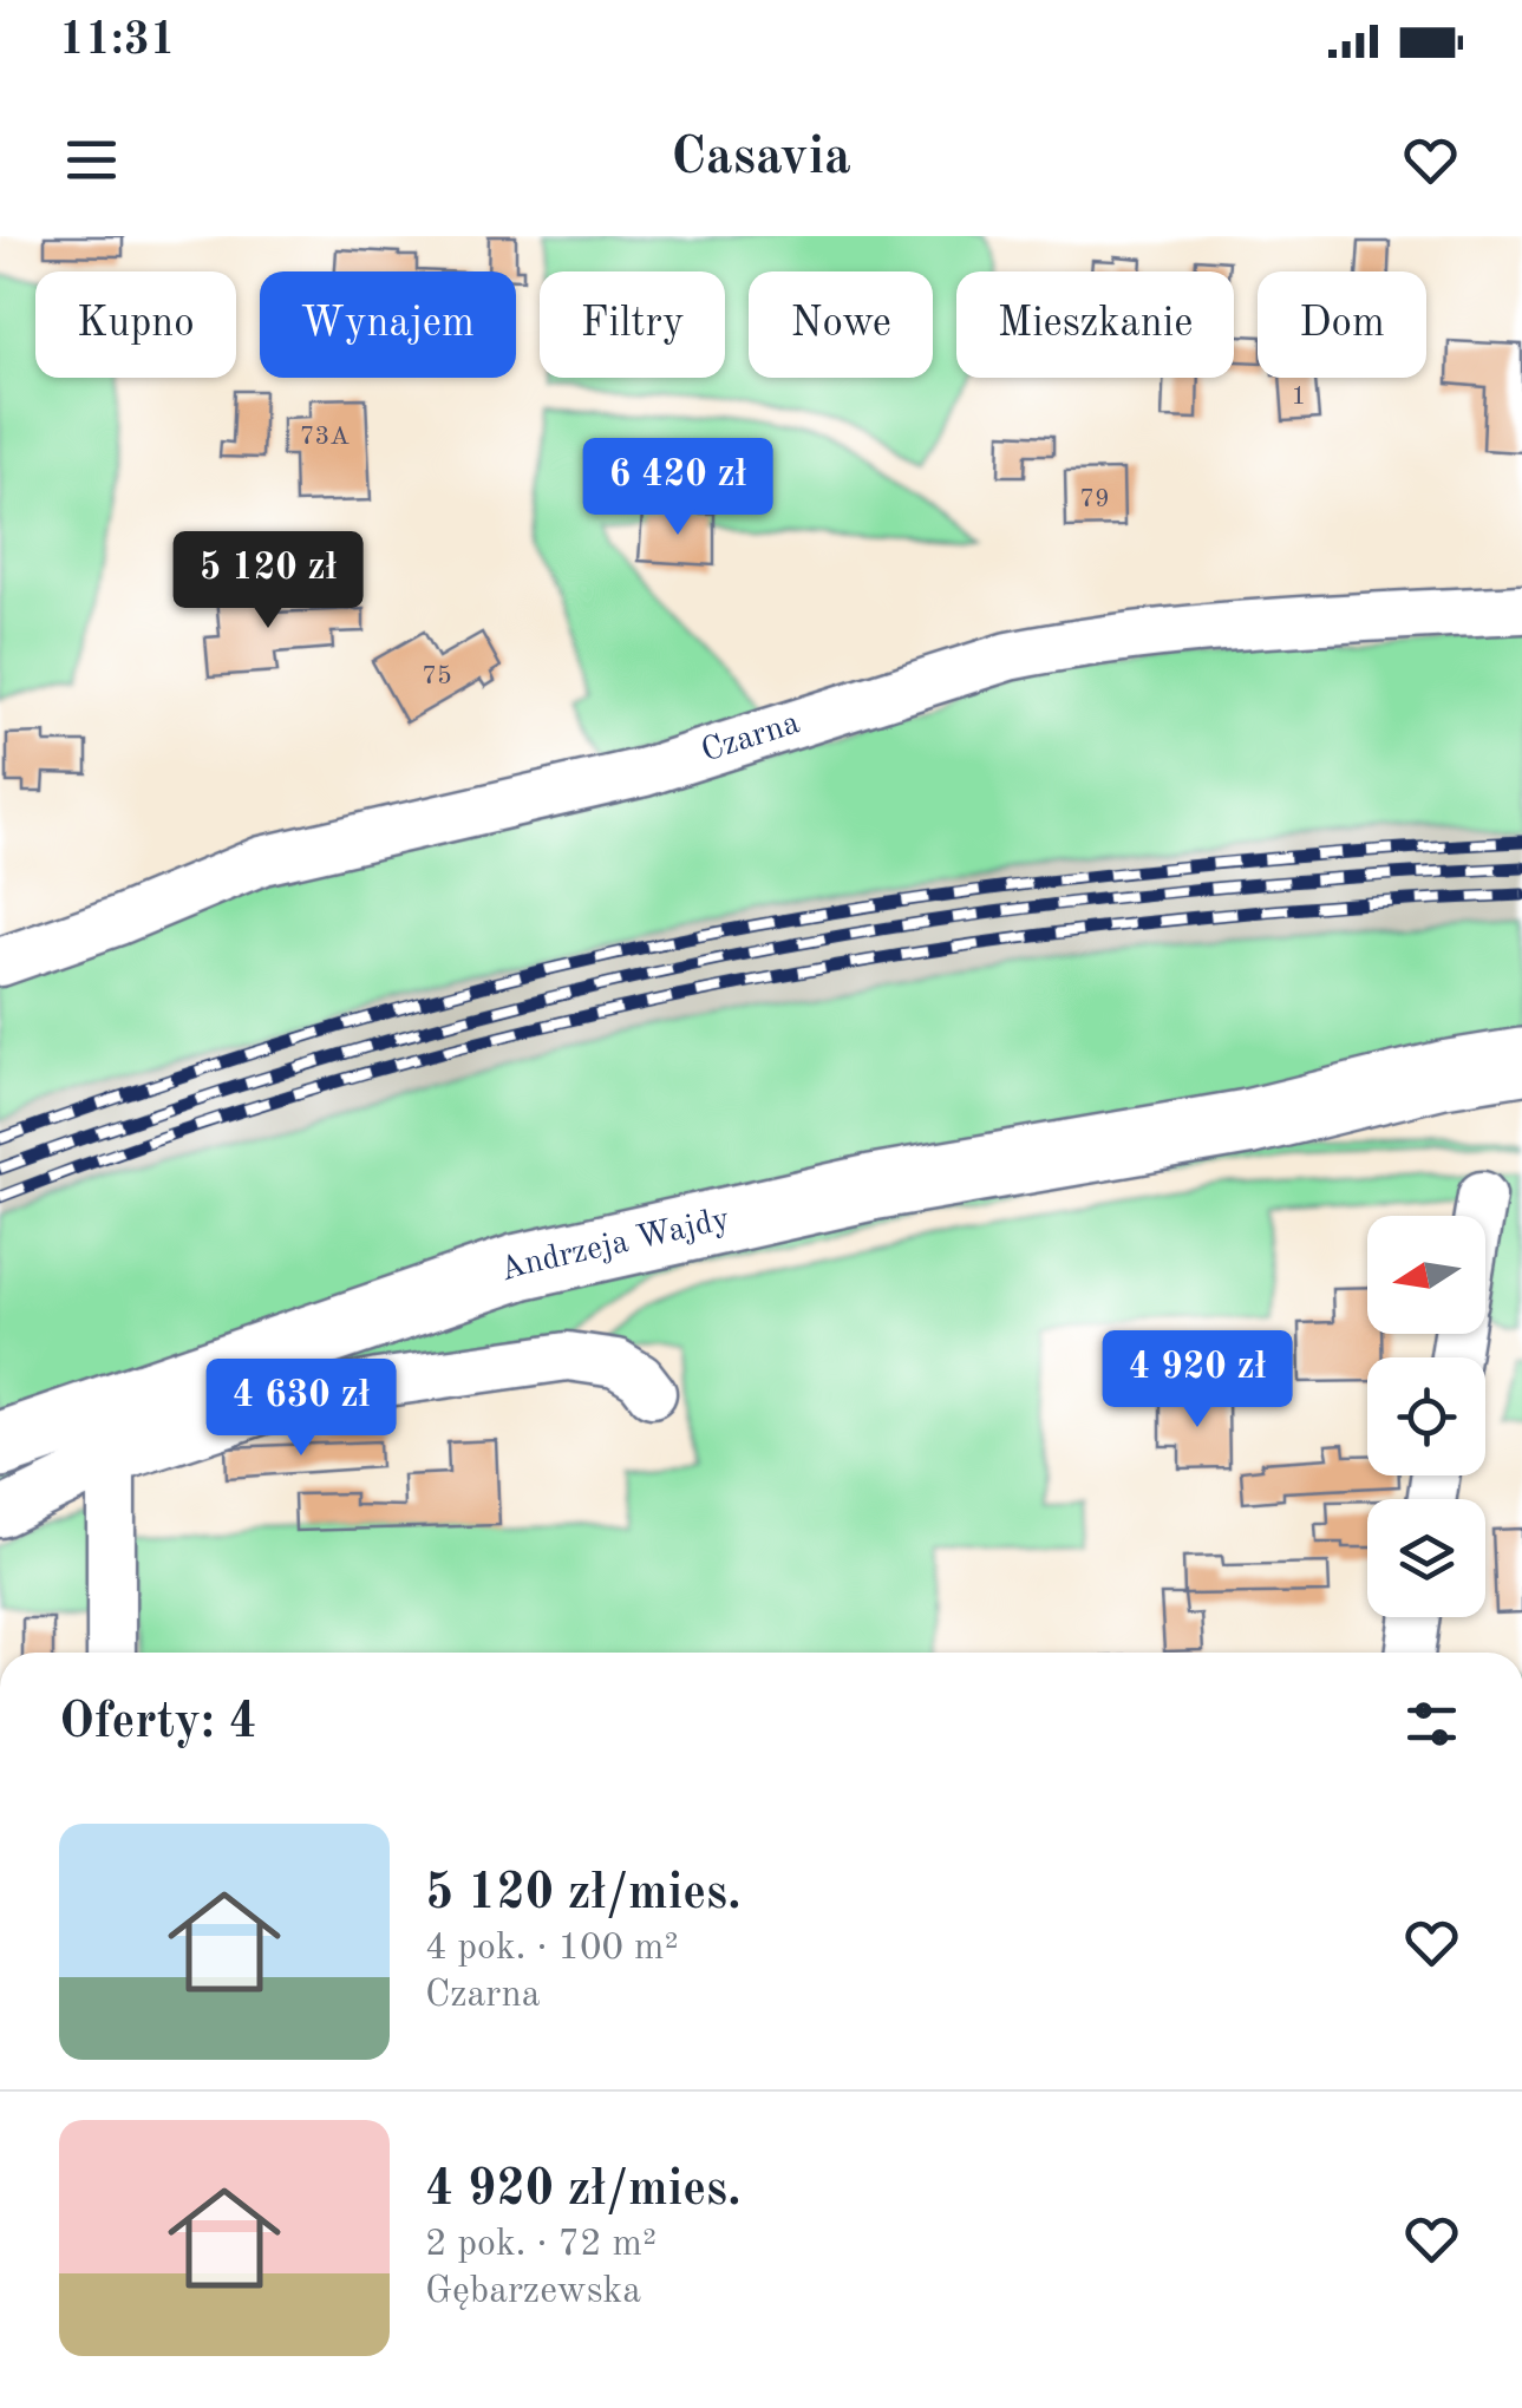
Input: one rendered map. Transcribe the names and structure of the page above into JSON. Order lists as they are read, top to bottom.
{
  "streets": {
    "main road": ["Andrzeja Wajdy"],
    "street": ["Czarna"]
  },
  "house_numbers": [
    "1",
    "73A",
    "79",
    "75"
  ],
  "north": "left",
  "page": {
    "status": "11:31",
    "header": "Casavia",
    "chip": [
      "Kupno",
      "Wynajem",
      "Filtry",
      "Nowe",
      "Mieszkanie",
      "Dom"
    ],
    "price": [
      "6 420 zł",
      "5 120 zł",
      "4 920 zł",
      "4 630 zł"
    ],
    "heading": "Oferty: 4",
    "list": [
      {
        "name": "5 120 zł/mies.",
        "note": "4 pok. · 100 m² · Czarna"
      },
      {
        "name": "4 920 zł/mies.",
        "note": "2 pok. · 72 m² · Gębarzewska"
      }
    ]
  }
}
